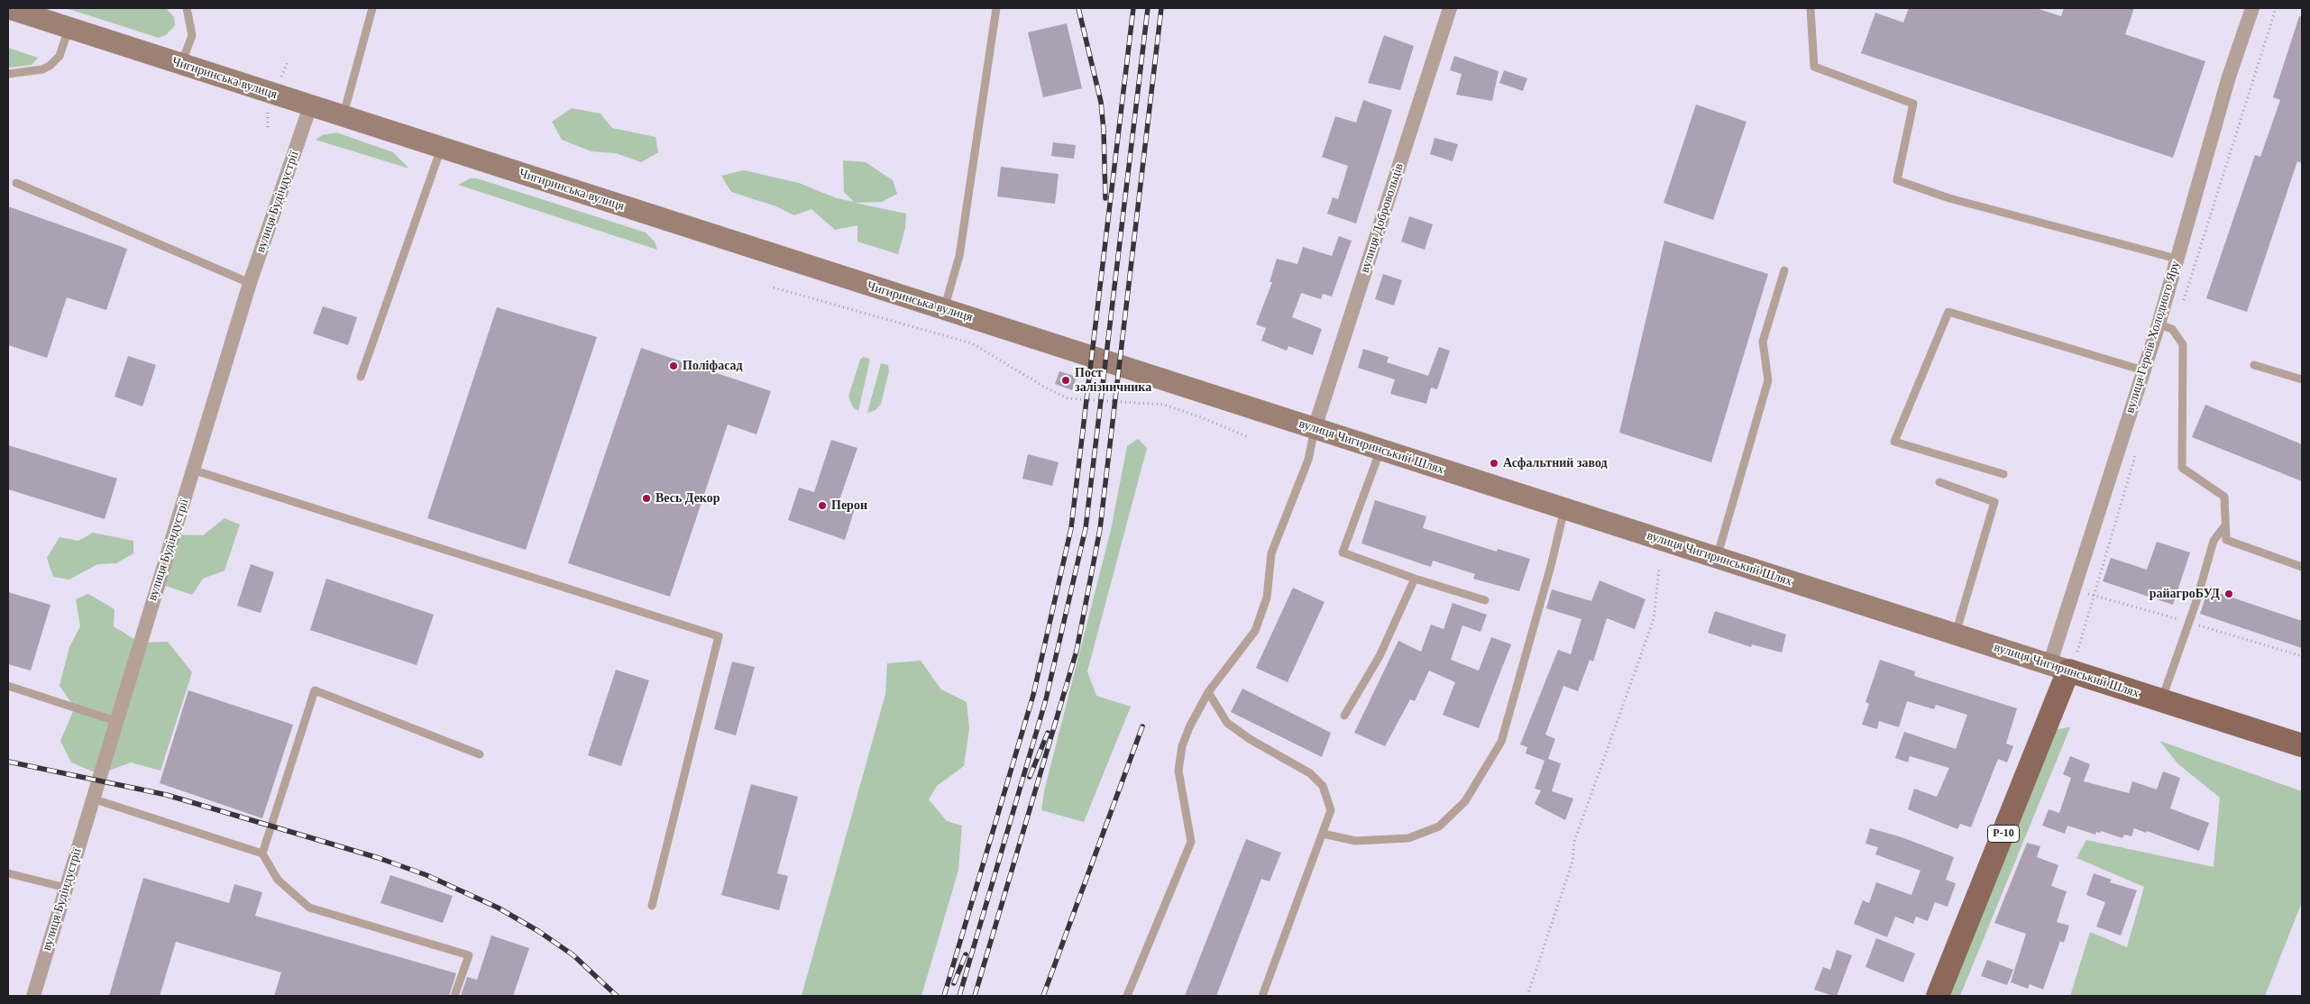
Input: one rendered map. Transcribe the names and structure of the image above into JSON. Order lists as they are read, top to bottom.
{
  "streets": {
    "main road": [
      "Чигиринська вулиця",
      "вулиця Героїв Холодного Яру",
      "вулиця Чигиринський Шлях",
      "Р-10"
    ],
    "street": ["вулиця Будіндустрії", "вулиця Добровольців"]
  },
  "crossings": [
    ["Чигиринська вулиця", "вулиця Будіндустрії"],
    ["Чигиринська вулиця", "вулиця Чигиринський Шлях"],
    ["вулиця Добровольців", "вулиця Чигиринський Шлях"],
    ["вулиця Героїв Холодного Яру", "вулиця Чигиринський Шлях"]
  ],
  "places": [
    "Поліфасад",
    "Пост залізничника",
    "Асфальтний завод",
    "Весь Декор",
    "Перон",
    "райагроБУД"
  ]
}
